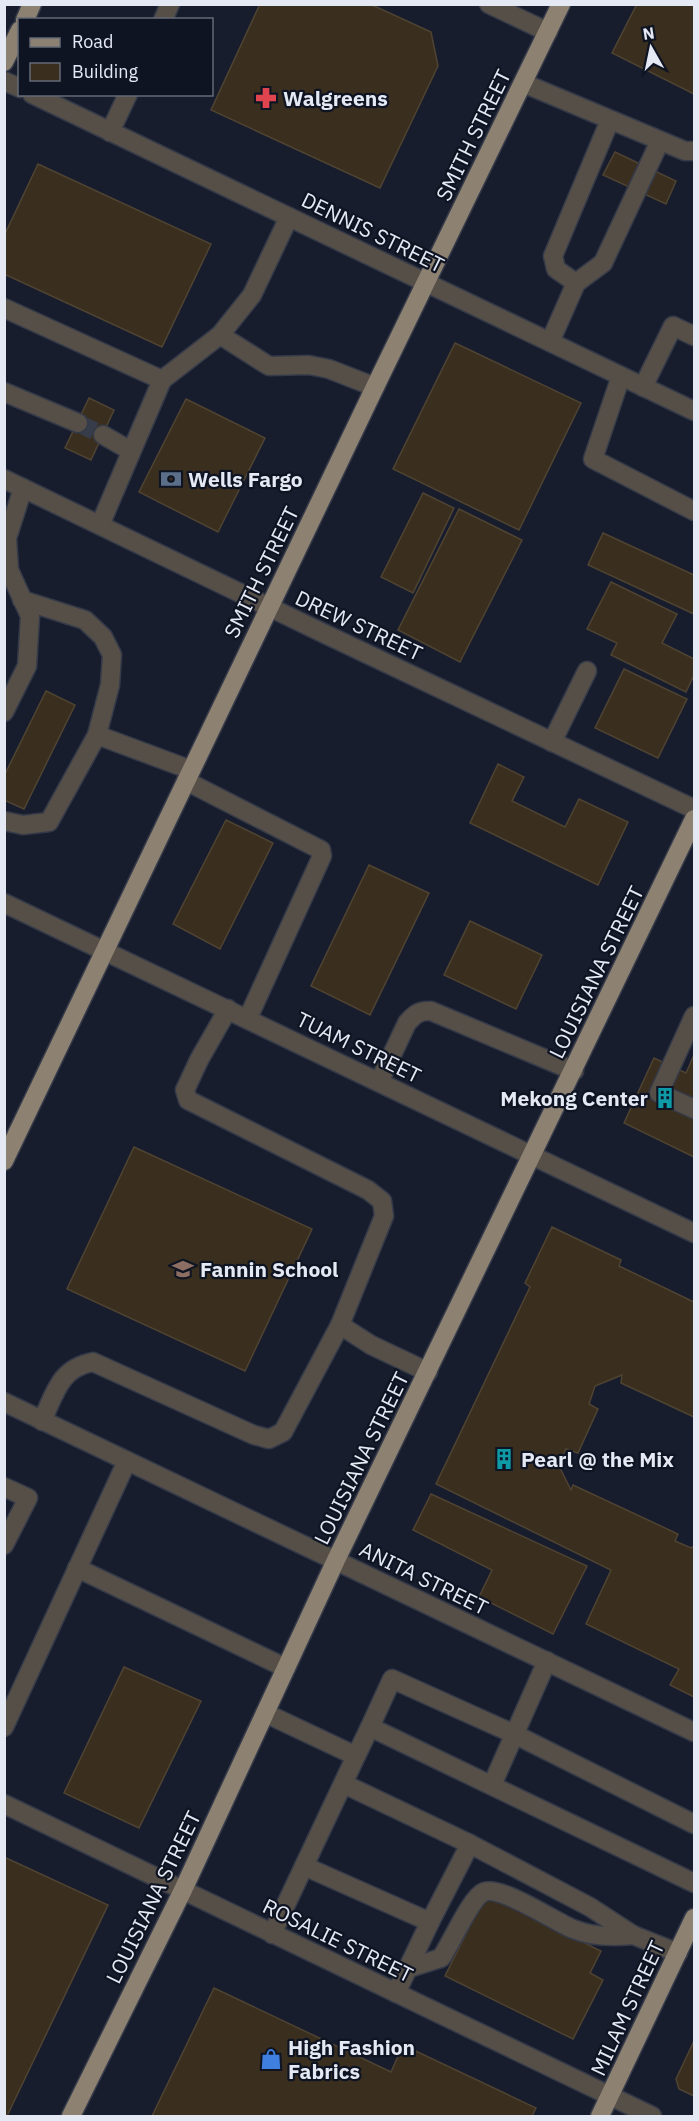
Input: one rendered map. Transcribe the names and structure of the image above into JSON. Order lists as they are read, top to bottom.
{
  "streets": {
    "main road": ["SMITH STREET", "LOUISIANA STREET", "MILAM STREET"],
    "street": [
      "DENNIS STREET",
      "DREW STREET",
      "TUAM STREET",
      "ANITA STREET",
      "ROSALIE STREET"
    ]
  },
  "crossings": [
    ["SMITH STREET", "DENNIS STREET"],
    ["SMITH STREET", "DREW STREET"],
    ["SMITH STREET", "TUAM STREET"],
    ["LOUISIANA STREET", "TUAM STREET"],
    ["LOUISIANA STREET", "ANITA STREET"],
    ["LOUISIANA STREET", "ROSALIE STREET"],
    ["ROSALIE STREET", "MILAM STREET"]
  ],
  "places": {
    "pharmacy": ["Walgreens"],
    "bank": ["Wells Fargo"],
    "building": ["Mekong Center", "Pearl @ the Mix"],
    "school or university": ["Fannin School"],
    "shop": ["High Fashion Fabrics"]
  },
  "legend": ["Road", "Building"],
  "north": "top"
}
